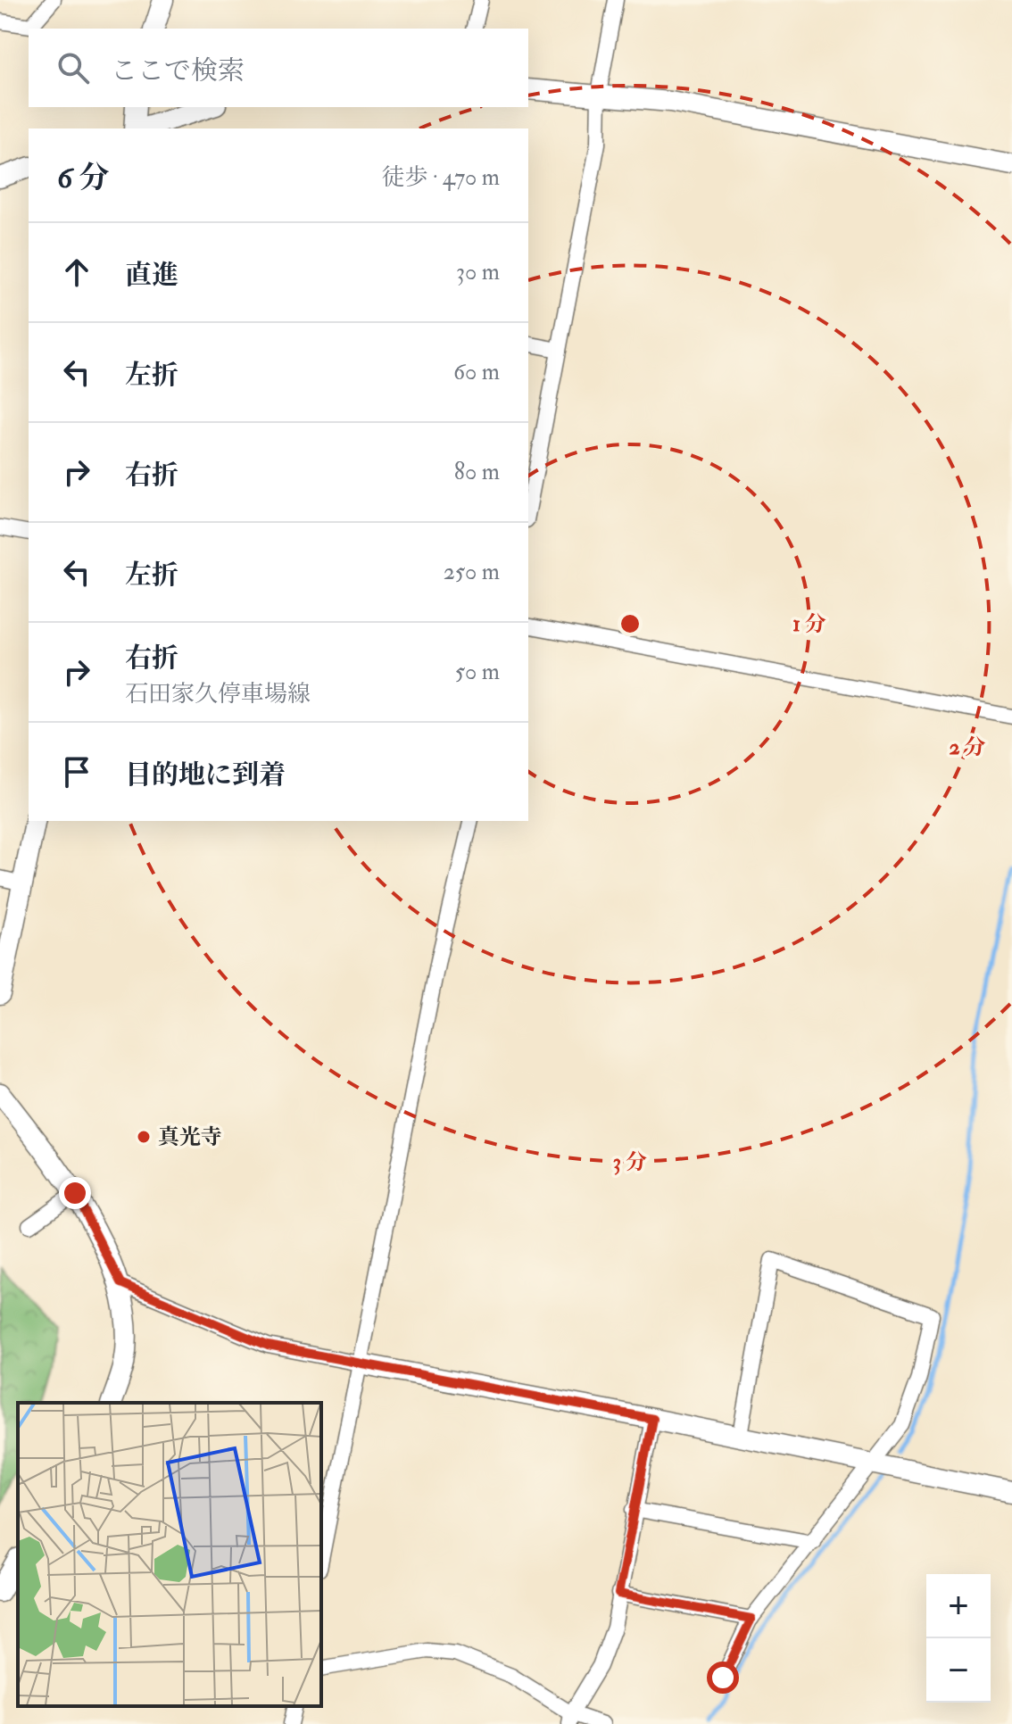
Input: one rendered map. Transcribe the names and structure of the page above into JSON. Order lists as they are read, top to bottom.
{
  "places": ["真光寺"],
  "page": {
    "search": "ここで検索",
    "heading": ["6 分", "徒歩 · 470 m"],
    "list": [
      ["直進", "30 m"],
      ["左折", "60 m"],
      ["右折", "80 m"],
      ["左折", "250 m"],
      ["右折", "石田家久停車場線", "50 m"],
      "目的地に到着"
    ],
    "map_buttons": ["+", "−"]
  },
  "rings": ["1 分", "2 分", "3 分"]
}
